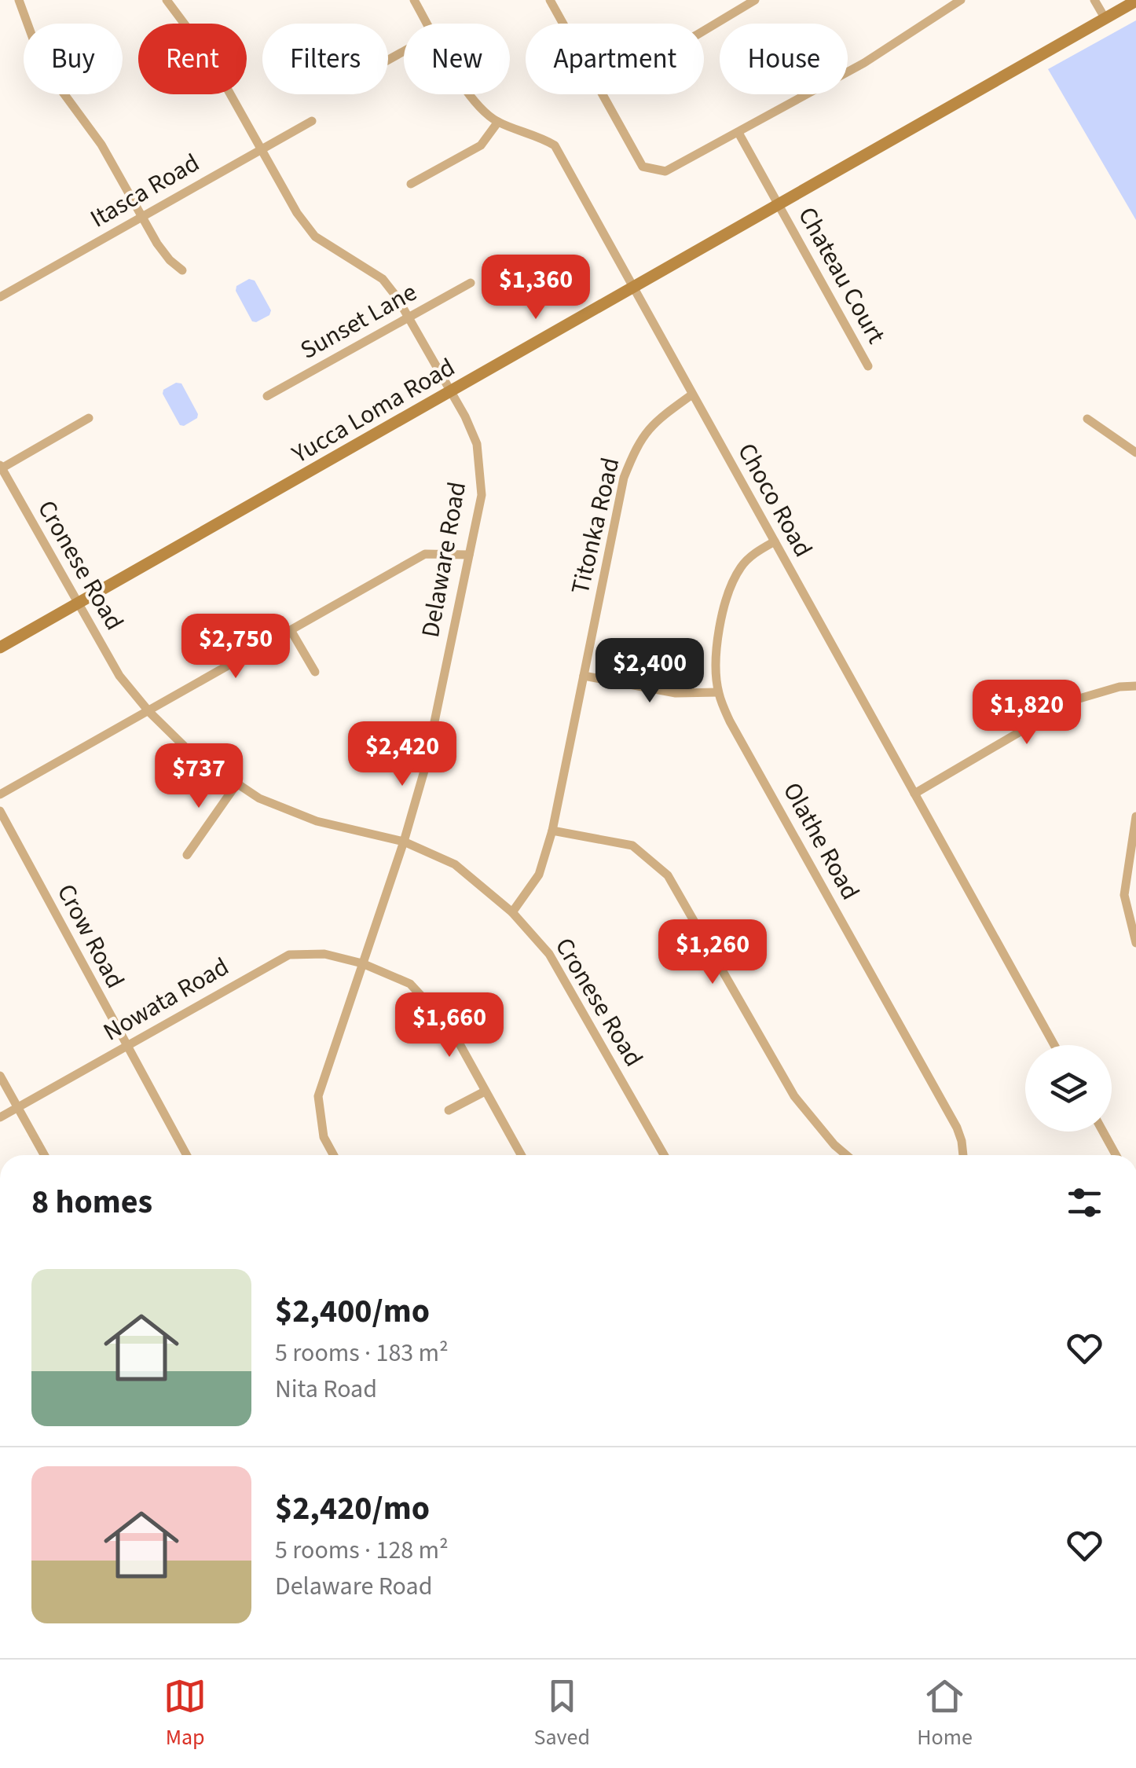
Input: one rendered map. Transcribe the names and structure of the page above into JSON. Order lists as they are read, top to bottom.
{
  "streets": {
    "main road": ["Yucca Loma Road"],
    "street": [
      "Itasca Road",
      "Chateau Court",
      "Sunset Lane",
      "Choco Road",
      "Titonka Road",
      "Delaware Road",
      "Cronese Road",
      "Olathe Road",
      "Crow Road",
      "Nowata Road"
    ]
  },
  "crossings": [
    ["Itasca Road", "Delaware Road"],
    ["Chateau Court", "Yucca Loma Road"],
    ["Sunset Lane", "Delaware Road"],
    ["Yucca Loma Road", "Choco Road"],
    ["Yucca Loma Road", "Delaware Road"],
    ["Yucca Loma Road", "Cronese Road"],
    ["Choco Road", "Titonka Road"],
    ["Choco Road", "Olathe Road"],
    ["Titonka Road", "Cronese Road"],
    ["Delaware Road", "Cronese Road"],
    ["Delaware Road", "Nowata Road"],
    ["Crow Road", "Nowata Road"]
  ],
  "page": {
    "chip": [
      "Buy",
      "Rent",
      "Filters",
      "New",
      "Apartment",
      "House"
    ],
    "price": [
      "$1,360",
      "$2,750",
      "$2,400",
      "$1,820",
      "$2,420",
      "$737",
      "$1,260",
      "$1,660"
    ],
    "heading": "8 homes",
    "list": [
      {
        "name": "$2,400/mo",
        "note": "5 rooms · 183 m² · Nita Road"
      },
      {
        "name": "$2,420/mo",
        "note": "5 rooms · 128 m² · Delaware Road"
      }
    ],
    "tabs": ["Map", "Saved", "Home"]
  }
}
